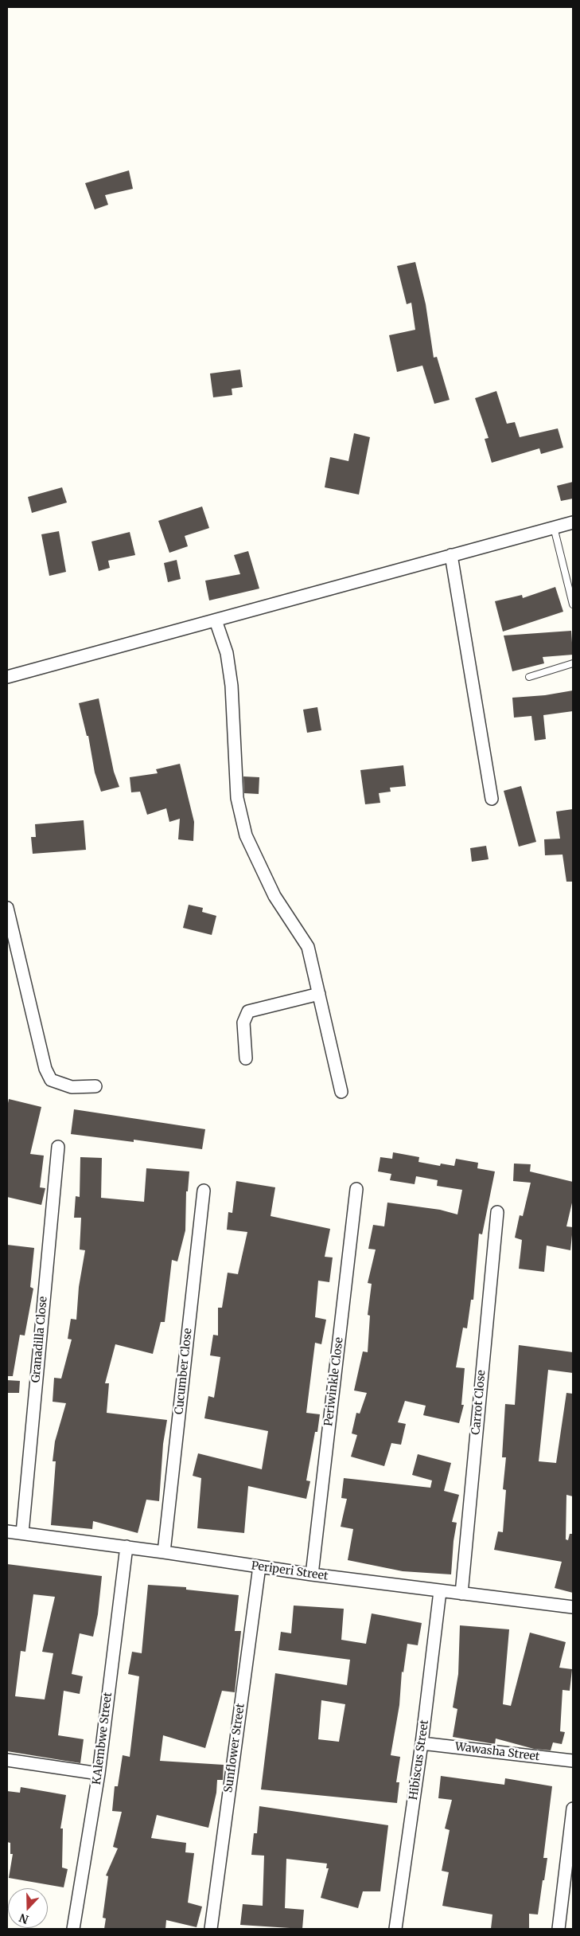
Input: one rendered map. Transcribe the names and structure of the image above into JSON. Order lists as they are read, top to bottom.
{
  "streets": {
    "street": [
      "Granadilla Close",
      "Cucumber Close",
      "Periwinkle Close",
      "Carrot Close",
      "Periperi Street",
      "KAlembwe Street",
      "Sunflower Street",
      "Wawasha Street",
      "Hibiscus Street"
    ]
  },
  "crossings": [
    ["Granadilla Close", "Periperi Street"],
    ["Cucumber Close", "Periperi Street"],
    ["Periwinkle Close", "Periperi Street"],
    ["Carrot Close", "Periperi Street"],
    ["Periperi Street", "KAlembwe Street"],
    ["Periperi Street", "Sunflower Street"],
    ["Periperi Street", "Hibiscus Street"],
    ["Wawasha Street", "Hibiscus Street"]
  ],
  "north": "bottom"
}
